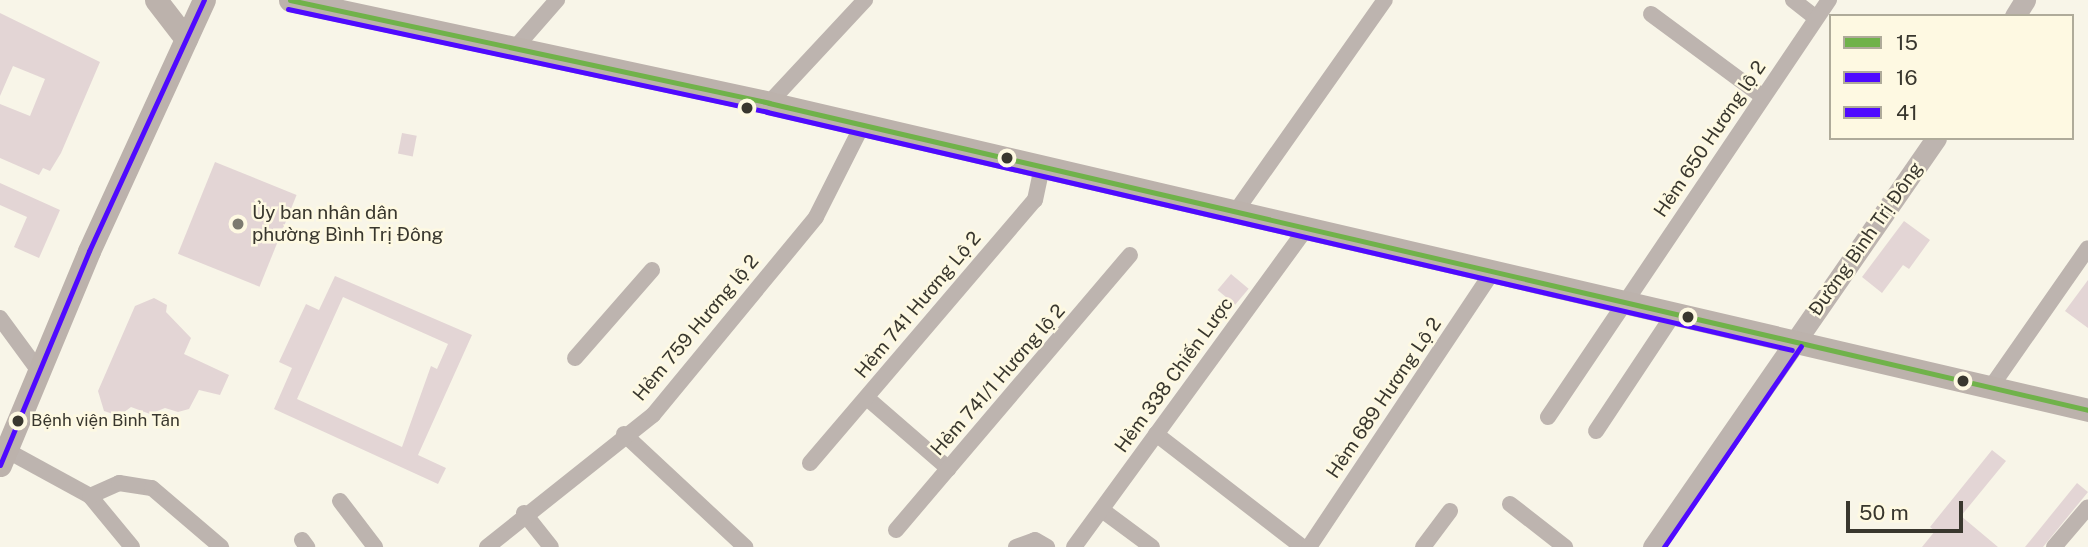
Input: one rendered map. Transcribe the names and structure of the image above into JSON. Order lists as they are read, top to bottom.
{
  "streets": {
    "street": [
      "Hẻm 650 Hương lộ 2",
      "Đường Bình Trị Đông",
      "Hẻm 741 Hương Lộ 2",
      "Hẻm 759 Hương lộ 2",
      "Hẻm 338 Chiến Lược",
      "Hẻm 741/1 Hương lộ 2",
      "Hẻm 689 Hương Lộ 2"
    ]
  },
  "places": ["Ủy ban nhân dân phường Bình Trị Đông", "Bệnh viện Bình Tân"],
  "lines": ["transit line 15", "transit line 41", "transit line 16"],
  "legend": ["15", "16", "41"],
  "scale_bar": "50 m"
}
